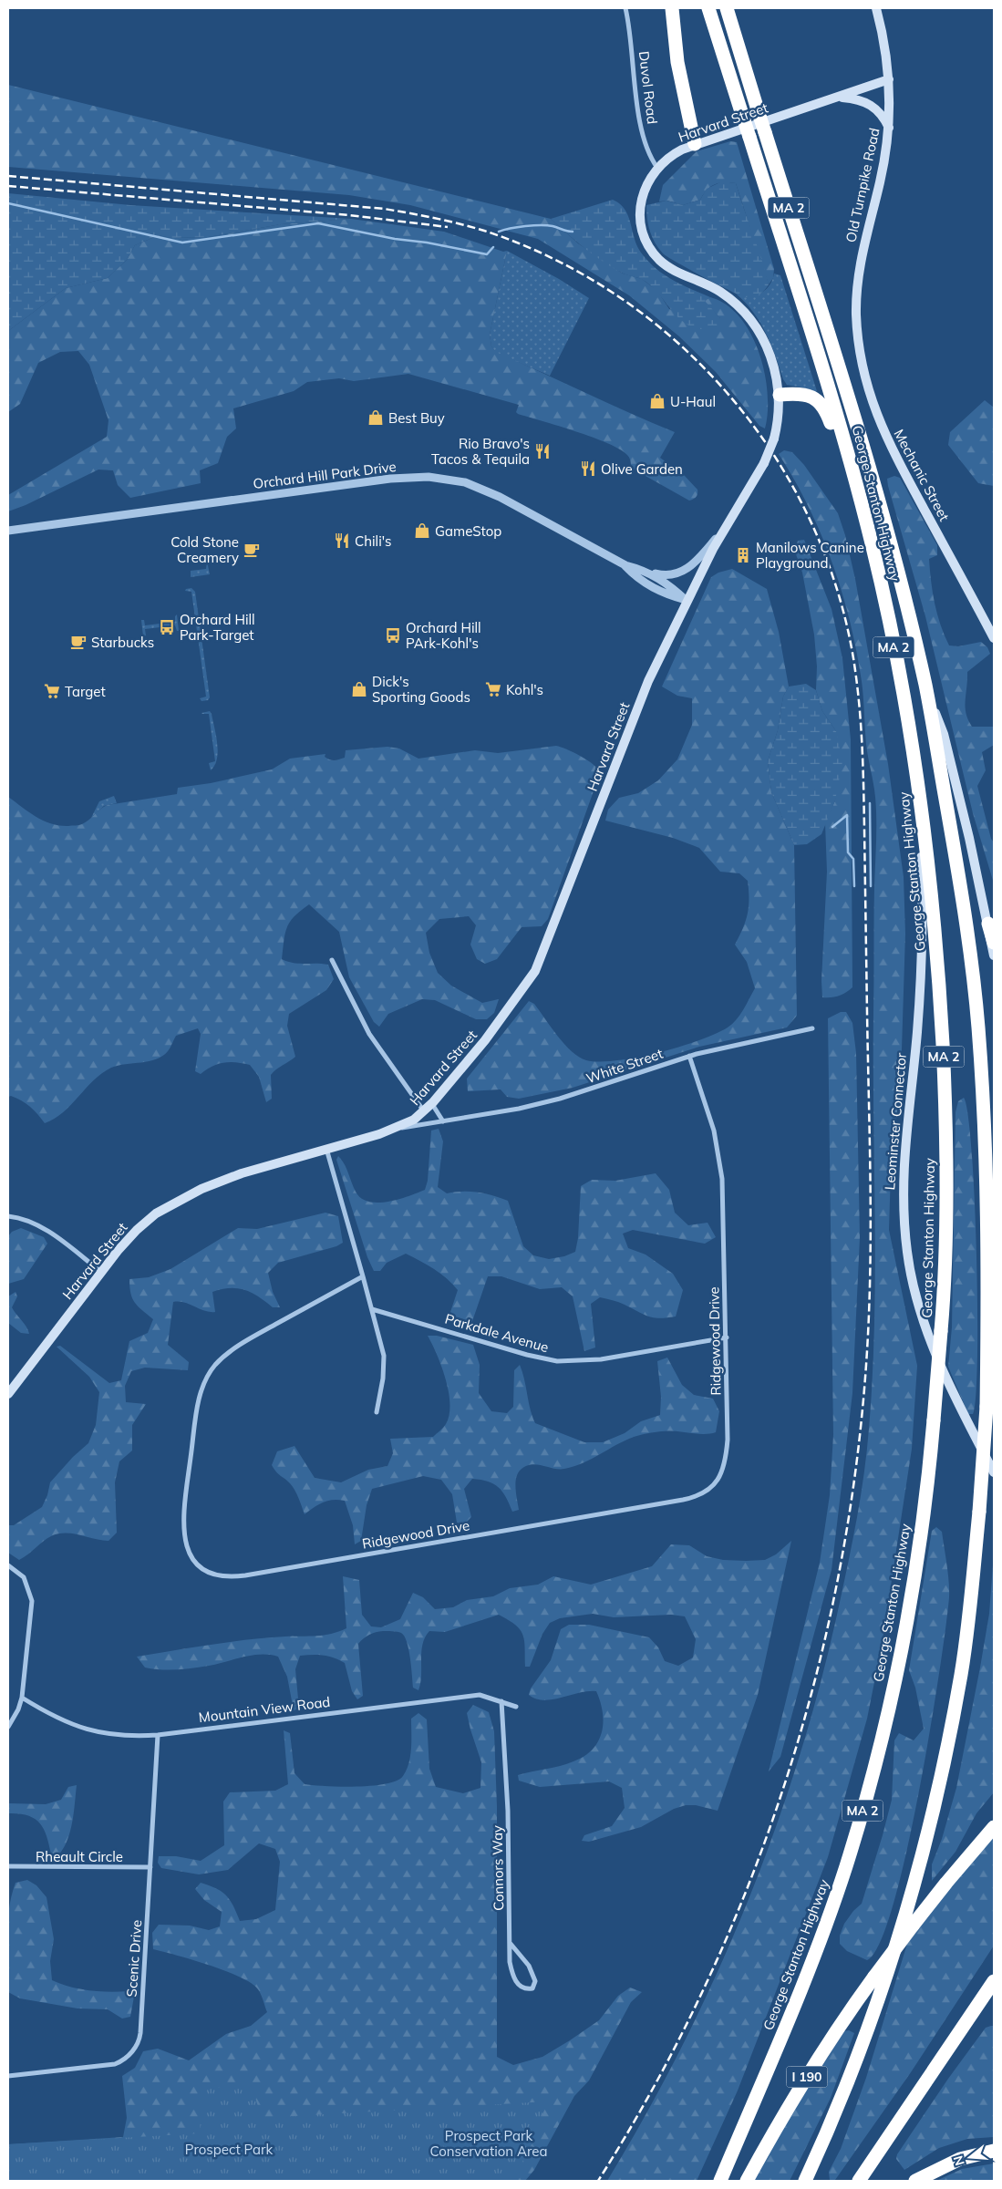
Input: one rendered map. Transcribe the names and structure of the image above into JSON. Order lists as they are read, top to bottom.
{
  "streets": {
    "highway": ["MA 2", "George Stanton Highway", "I 190"],
    "main road": [
      "Harvard Street",
      "Old Turnpike Road",
      "Mechanic Street",
      "Leominster Connector"
    ],
    "street": [
      "Duvol Road",
      "Orchard Hill Park Drive",
      "White Street",
      "Parkdale Avenue",
      "Ridgewood Drive",
      "Mountain View Road",
      "Rheault Circle",
      "Connors Way",
      "Scenic Drive"
    ]
  },
  "crossings": [
    ["Duvol Road", "Harvard Street"],
    ["Harvard Street", "Old Turnpike Road"],
    ["Harvard Street", "Orchard Hill Park Drive"],
    ["Harvard Street", "White Street"],
    ["Old Turnpike Road", "Mechanic Street"],
    ["George Stanton Highway", "Leominster Connector"],
    ["White Street", "Ridgewood Drive"],
    ["Parkdale Avenue", "Ridgewood Drive"],
    ["Mountain View Road", "Connors Way"],
    ["Mountain View Road", "Scenic Drive"],
    ["Rheault Circle", "Scenic Drive"]
  ],
  "parks": ["Prospect Park Conservation Area", "Prospect Park"],
  "places": {
    "shop": [
      "U-Haul",
      "Best Buy",
      "GameStop",
      "Dick's Sporting Goods"
    ],
    "restaurant": ["Rio Bravo's Tacos & Tequila", "Olive Garden", "Chili's"],
    "cafe": ["Cold Stone Creamery", "Starbucks"],
    "building": ["Manilows Canine Playground"],
    "bus stop": ["Orchard Hill Park-Target", "Orchard Hill PArk-Kohl's"],
    "supermarket": ["Kohl's", "Target"]
  },
  "north": "left"
}
